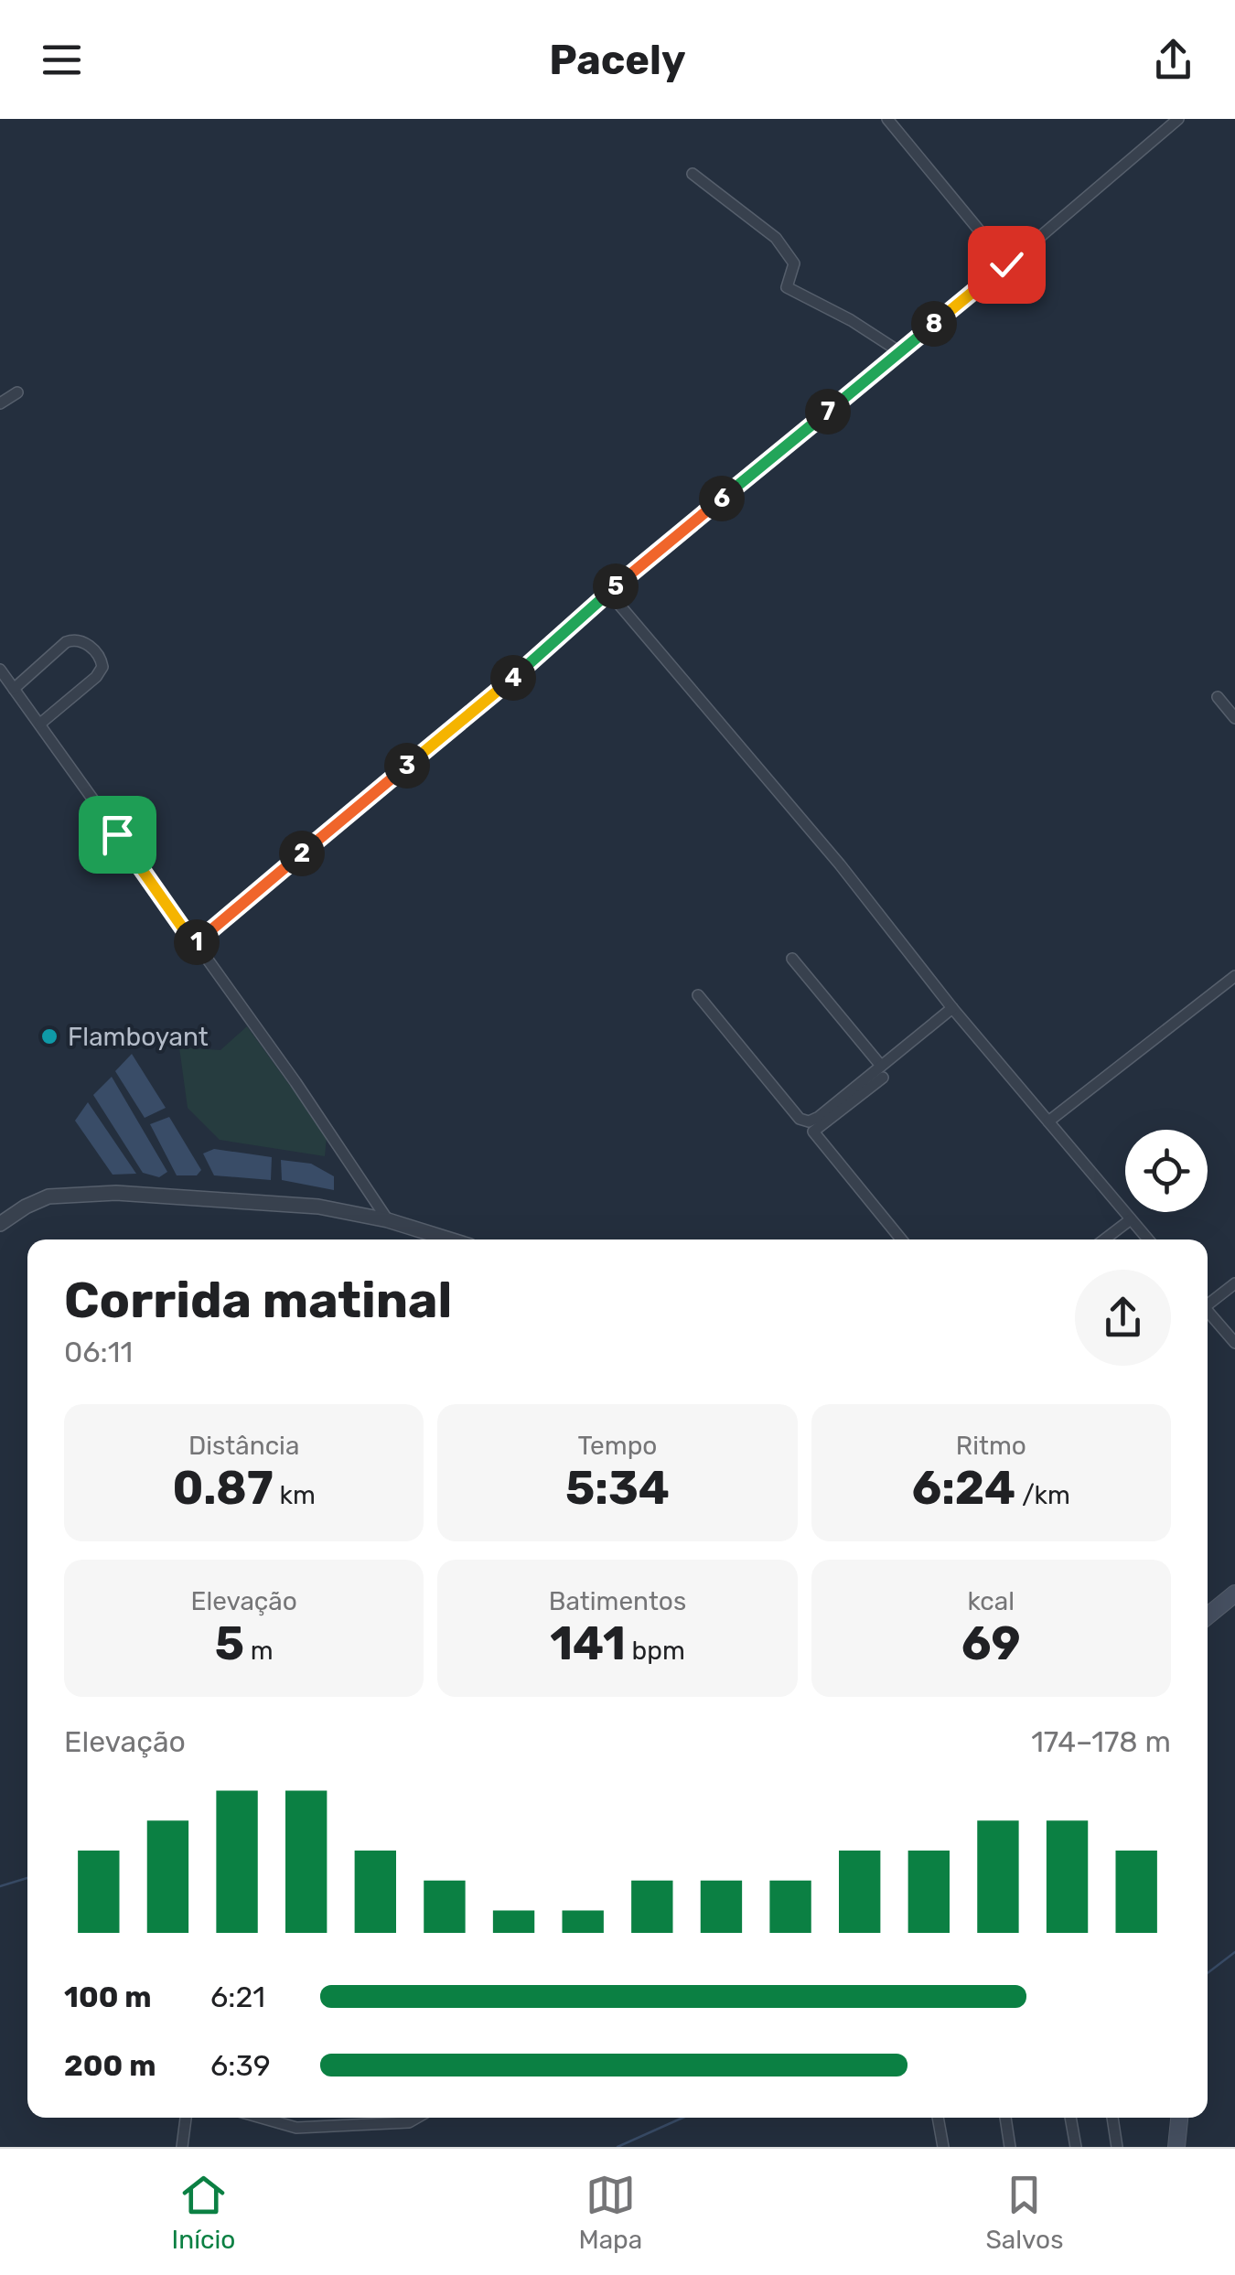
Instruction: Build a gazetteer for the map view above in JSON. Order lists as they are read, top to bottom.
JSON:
{
  "places": ["Flamboyant"],
  "page": {
    "header": "Pacely",
    "pins": [
      "8",
      "7",
      "6",
      "5",
      "4",
      "3",
      "2",
      "1"
    ],
    "heading": ["Corrida matinal", "06:11"],
    "stats": [
      ["Distância", "0.87 km"],
      ["Tempo", "5:34"],
      ["Ritmo", "6:24 /km"],
      ["Elevação", "5 m"],
      ["Batimentos", "141 bpm"],
      ["kcal", "69"]
    ],
    "chart": ["Elevação", "174–178 m"],
    "list": [
      {
        "name": "100 m",
        "note": "6:21"
      },
      {
        "name": "200 m",
        "note": "6:39"
      }
    ],
    "tabs": ["Início", "Mapa", "Salvos"]
  }
}
